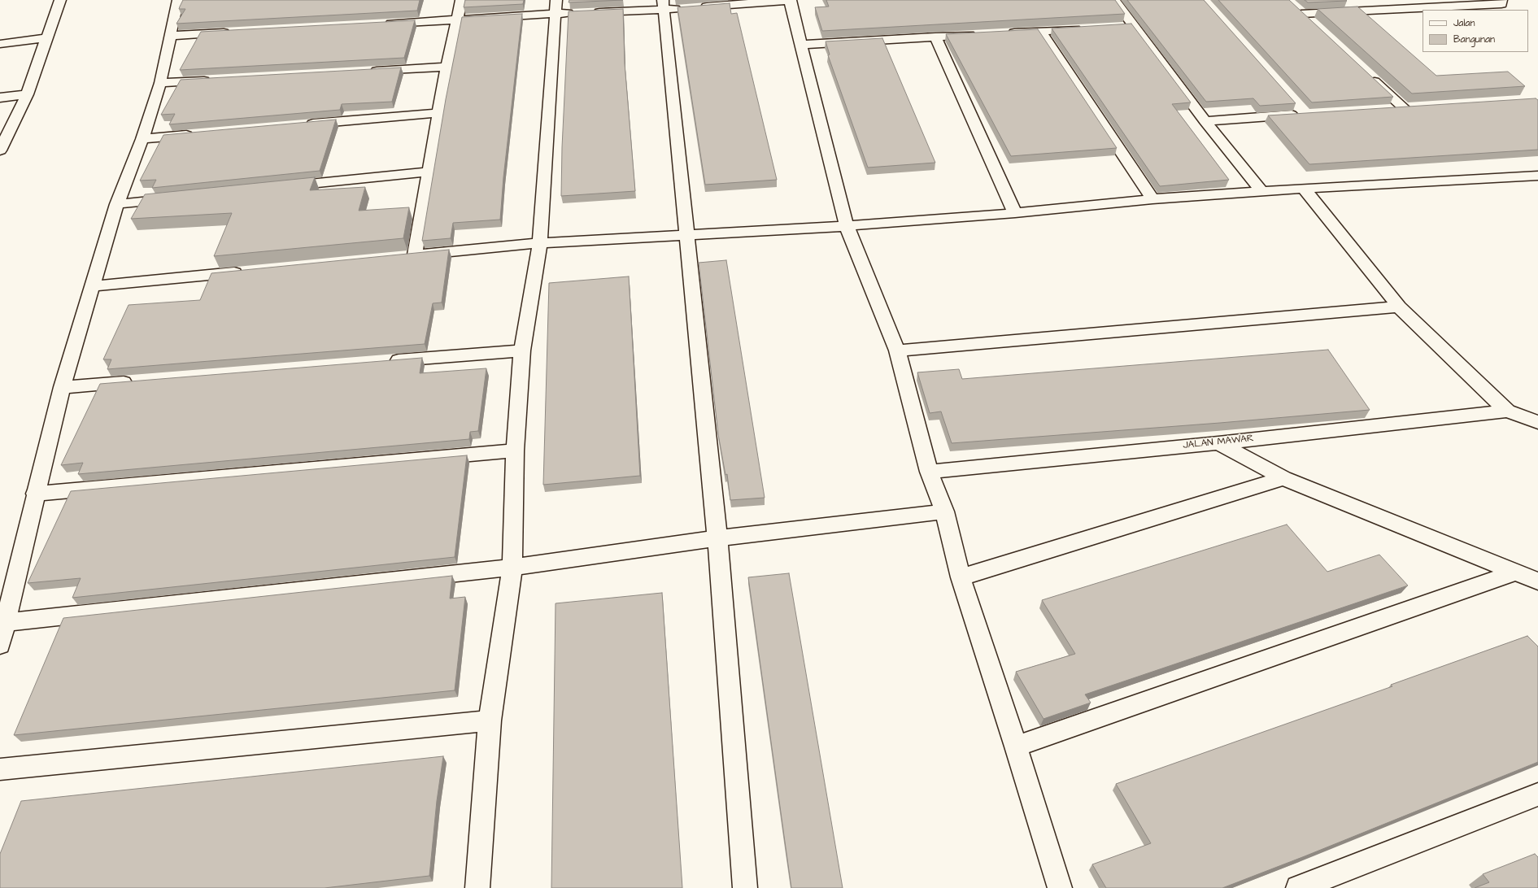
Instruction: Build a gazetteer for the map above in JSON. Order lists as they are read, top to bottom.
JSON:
{
  "streets": {
    "street": ["JALAN MAWAR"]
  },
  "legend": ["Jalan", "Bangunan"]
}
